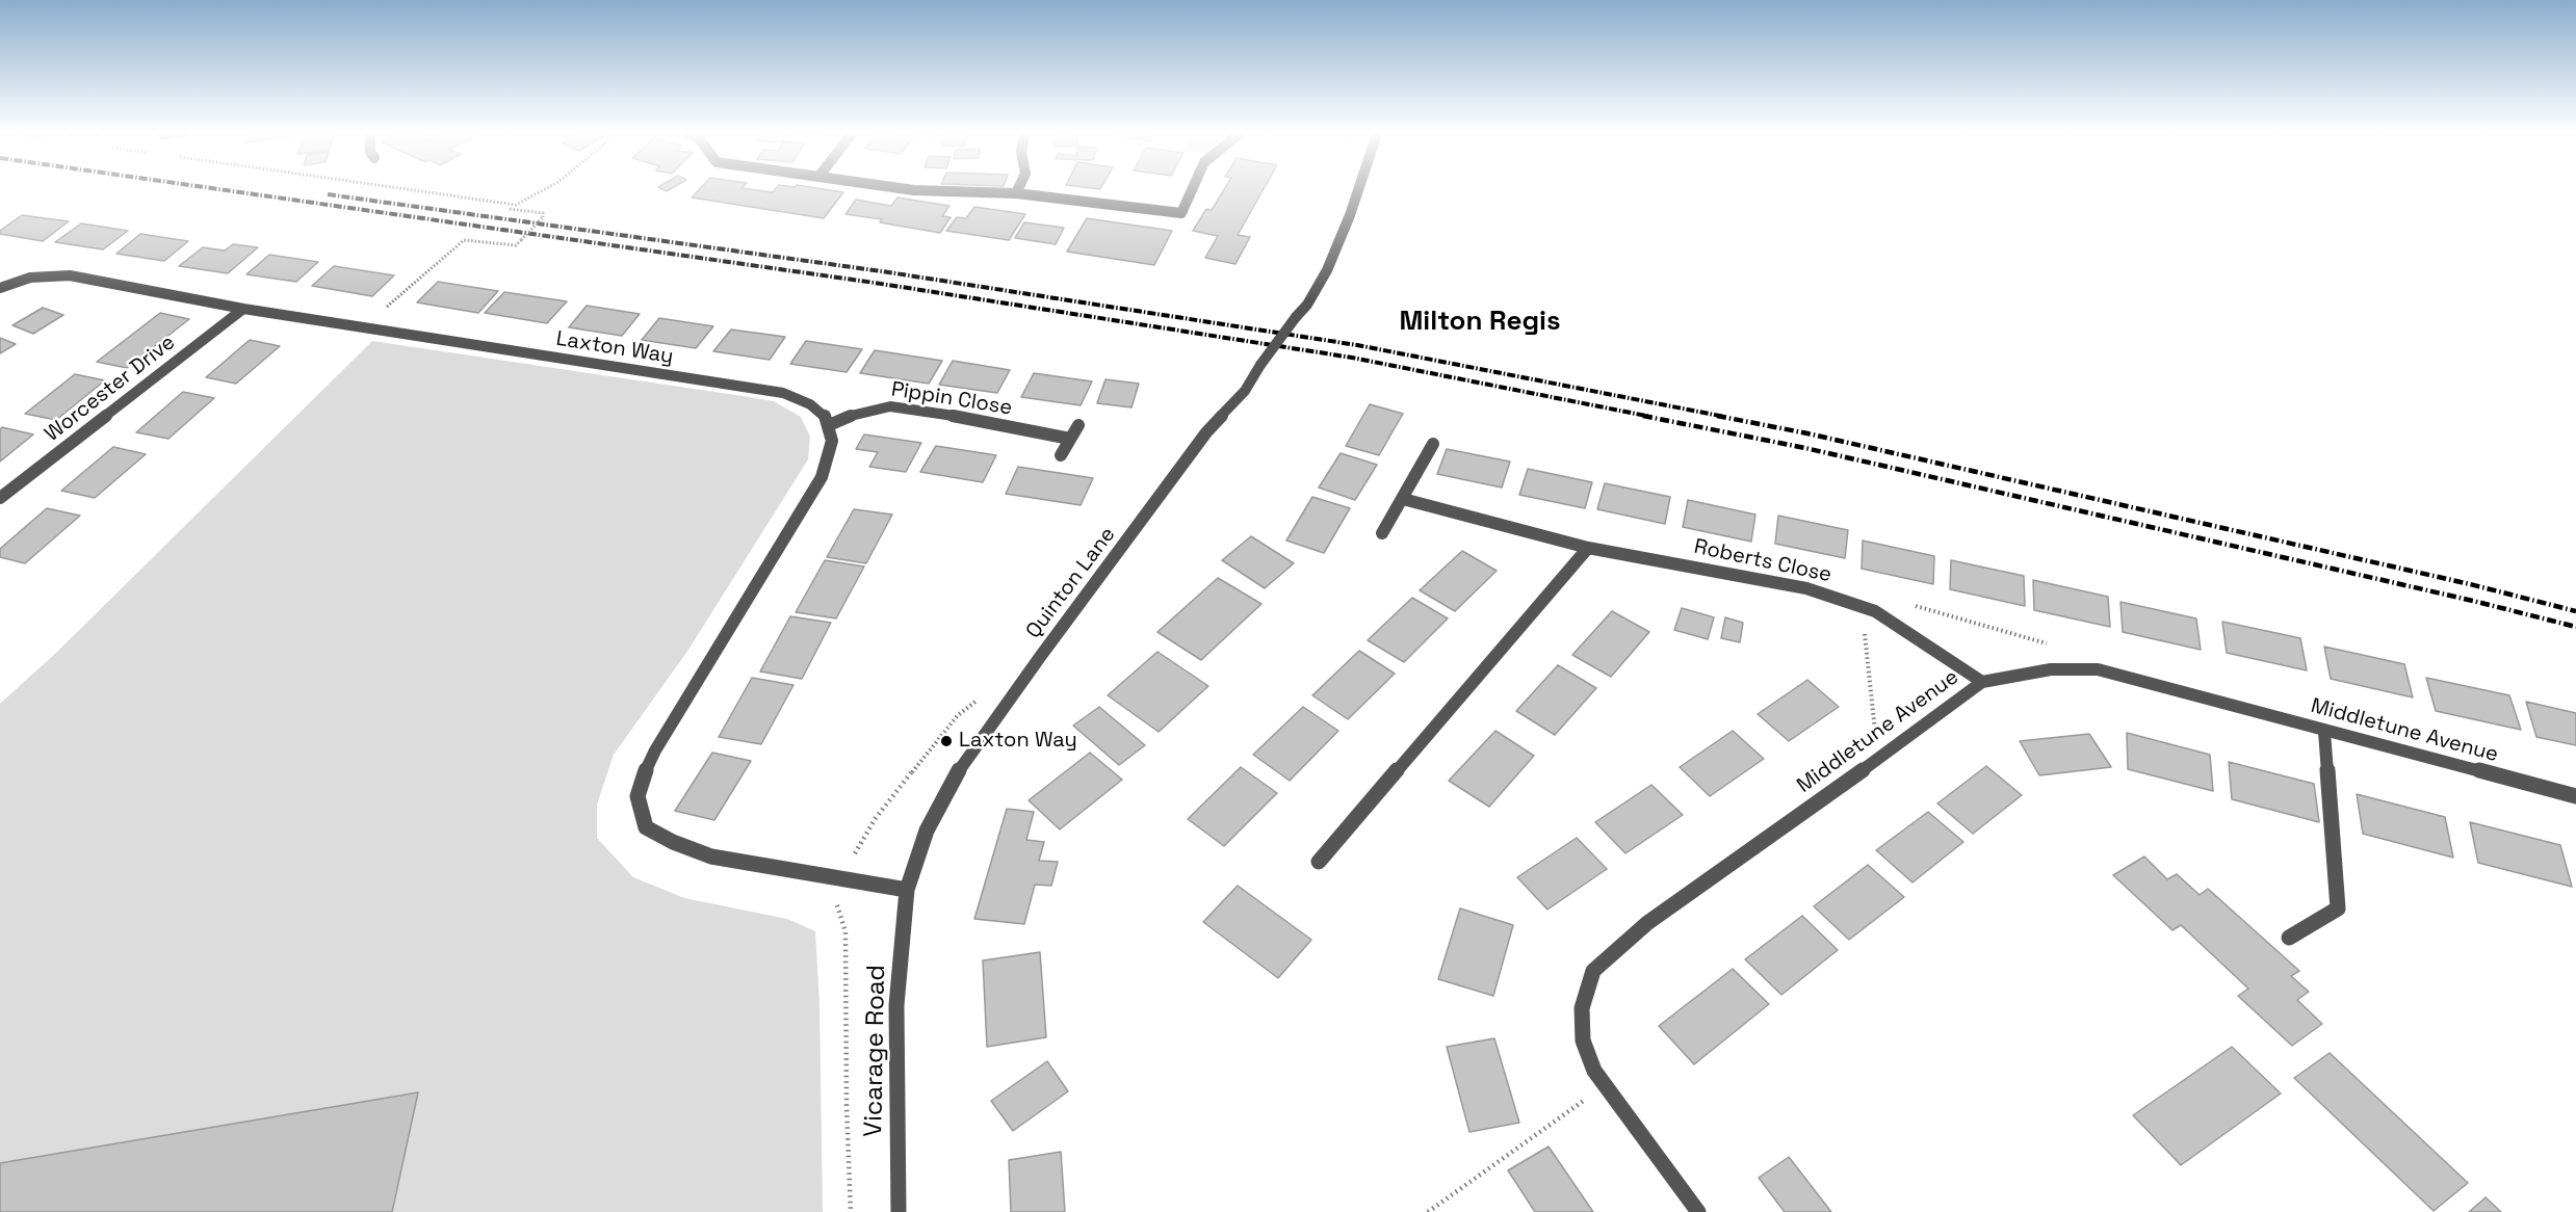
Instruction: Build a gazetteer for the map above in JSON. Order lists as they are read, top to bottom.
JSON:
{
  "streets": {
    "street": [
      "Laxton Way",
      "Worcester Drive",
      "Pippin Close",
      "Roberts Close",
      "Quinton Lane",
      "Middletune Avenue",
      "Vicarage Road"
    ]
  },
  "crossings": [
    ["Laxton Way", "Worcester Drive"],
    ["Laxton Way", "Pippin Close"],
    ["Roberts Close", "Middletune Avenue"],
    ["Quinton Lane", "Vicarage Road"]
  ],
  "districts": ["Milton Regis"],
  "places": ["Laxton Way"]
}
